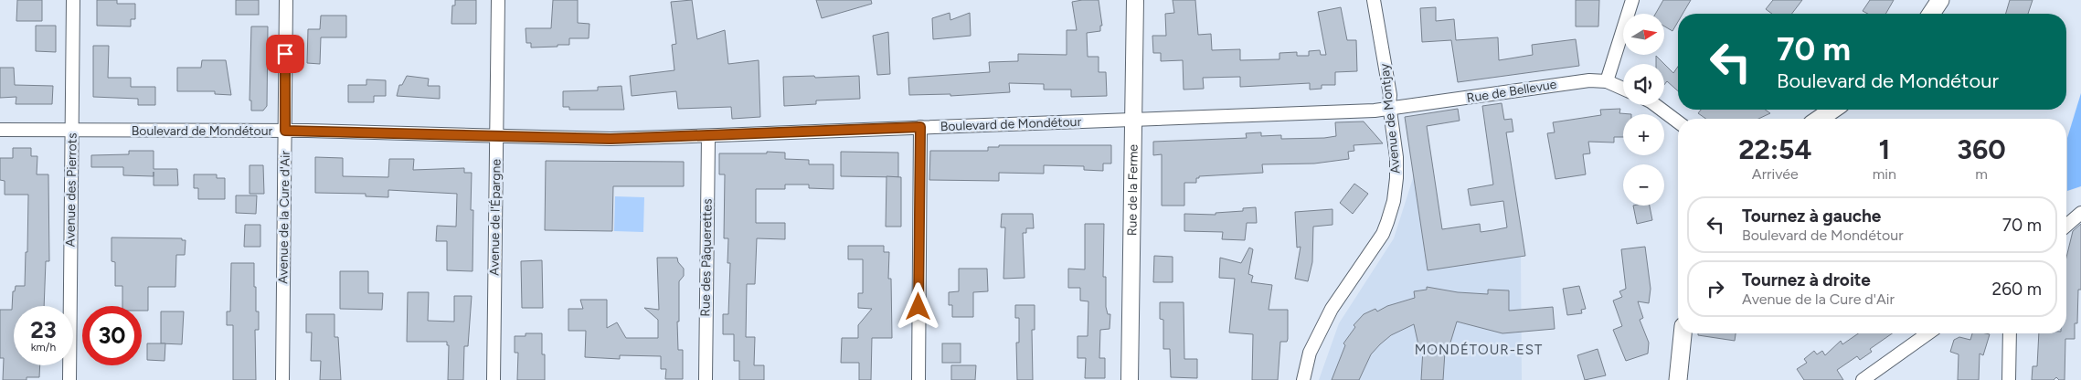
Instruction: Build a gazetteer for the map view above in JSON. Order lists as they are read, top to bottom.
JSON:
{
  "streets": {
    "street": [
      "Rue de Bellevue",
      "Avenue de Montjay",
      "Boulevard de Mondétour",
      "Avenue des Pierrots",
      "Rue de la Ferme",
      "Avenue de la Cure d'Air",
      "Avenue de l'Épargne",
      "Rue des Pâquerettes"
    ]
  },
  "crossings": [
    ["Rue de Bellevue", "Avenue de Montjay"],
    ["Rue de Bellevue", "Boulevard de Mondétour"],
    ["Avenue de Montjay", "Boulevard de Mondétour"],
    ["Boulevard de Mondétour", "Avenue des Pierrots"],
    ["Boulevard de Mondétour", "Rue de la Ferme"],
    ["Boulevard de Mondétour", "Avenue de la Cure d'Air"],
    ["Boulevard de Mondétour", "Avenue de l'Épargne"],
    ["Boulevard de Mondétour", "Rue des Pâquerettes"]
  ],
  "districts": ["MONDÉTOUR-EST"],
  "north": "right",
  "page": {
    "map_buttons": ["+", "−"],
    "turn": ["70 m", "Boulevard de Mondétour"],
    "eta": [
      "22:54",
      "Arrivée",
      "1",
      "min",
      "360",
      "m"
    ],
    "list": [
      {
        "name": "Tournez à gauche",
        "note": "Boulevard de Mondétour",
        "value": "70 m"
      },
      {
        "name": "Tournez à droite",
        "note": "Avenue de la Cure d'Air",
        "value": "260 m"
      }
    ],
    "speed": "23 km/h",
    "limit": "30"
  }
}
